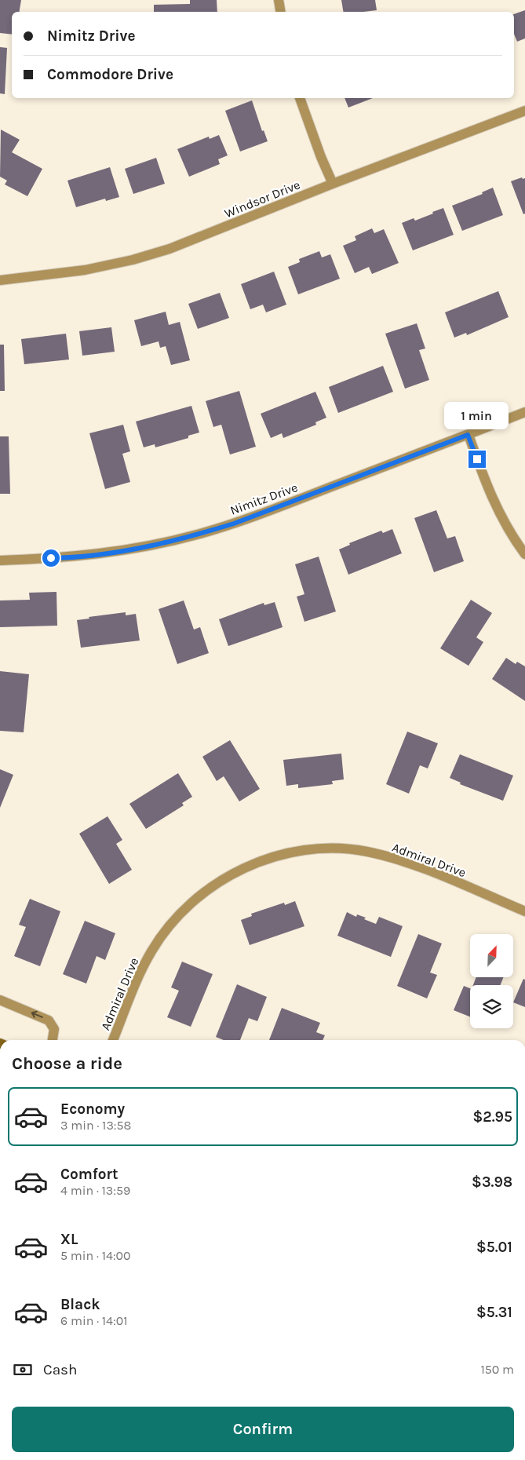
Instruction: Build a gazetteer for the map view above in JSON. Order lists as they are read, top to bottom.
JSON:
{
  "streets": {
    "street": ["Windsor Drive", "Nimitz Drive", "Admiral Drive"]
  },
  "north": "top right",
  "page": {
    "banner": ["Nimitz Drive", "Commodore Drive"],
    "bubble": "1 min",
    "heading": "Choose a ride",
    "list": [
      {
        "name": "Economy",
        "note": "3 min · 13:58",
        "value": "$2.95"
      },
      {
        "name": "Comfort",
        "note": "4 min · 13:59",
        "value": "$3.98"
      },
      {
        "name": "XL",
        "note": "5 min · 14:00",
        "value": "$5.01"
      },
      {
        "name": "Black",
        "note": "6 min · 14:01",
        "value": "$5.31"
      }
    ],
    "pay": ["Cash", "150 m"],
    "buttons": "Confirm"
  }
}
